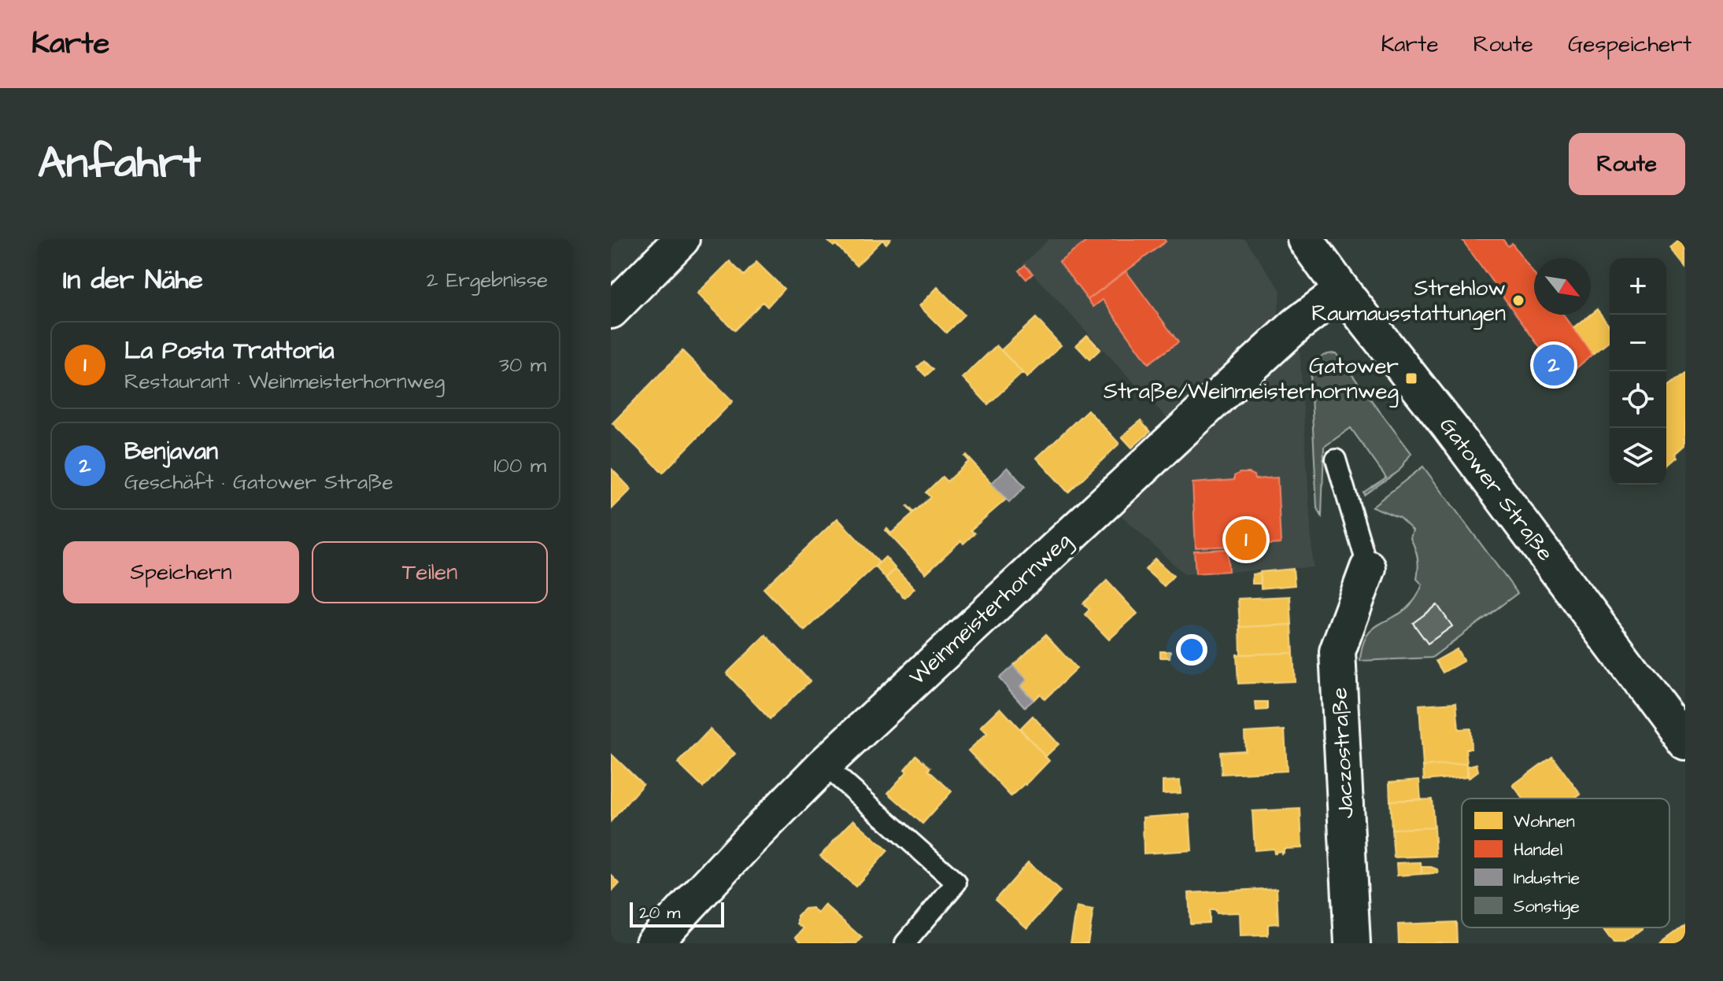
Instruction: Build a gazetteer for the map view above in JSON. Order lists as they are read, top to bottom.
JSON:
{
  "streets": {
    "street": ["Gatower Straße", "Weinmeisterhornweg", "Jaczostraße"]
  },
  "crossings": [
    ["Gatower Straße", "Weinmeisterhornweg"]
  ],
  "places": {
    "other": ["Strehlow Raumausstattungen"],
    "transit": ["Gatower Straße/Weinmeisterhornweg"]
  },
  "legend": [
    "Wohnen",
    "Handel",
    "Industrie",
    "Sonstige"
  ],
  "scale_bar": "20 m",
  "north": "bottom right",
  "page": {
    "header": "Karte",
    "nav": ["Karte", "Route", "Gespeichert"],
    "title": "Anfahrt",
    "buttons": [
      "Route",
      ["Speichern", "Teilen"]
    ],
    "heading": ["In der Nähe", "2 Ergebnisse"],
    "map_buttons": ["+", "−"],
    "list": [
      {
        "mark": "1",
        "name": "La Posta Trattoria",
        "note": "Restaurant · Weinmeisterhornweg",
        "value": "30 m"
      },
      {
        "mark": "2",
        "name": "Benjavan",
        "note": "Geschäft · Gatower Straße",
        "value": "100 m"
      }
    ],
    "pins": ["2", "1"],
    "scale": "20 m"
  }
}
